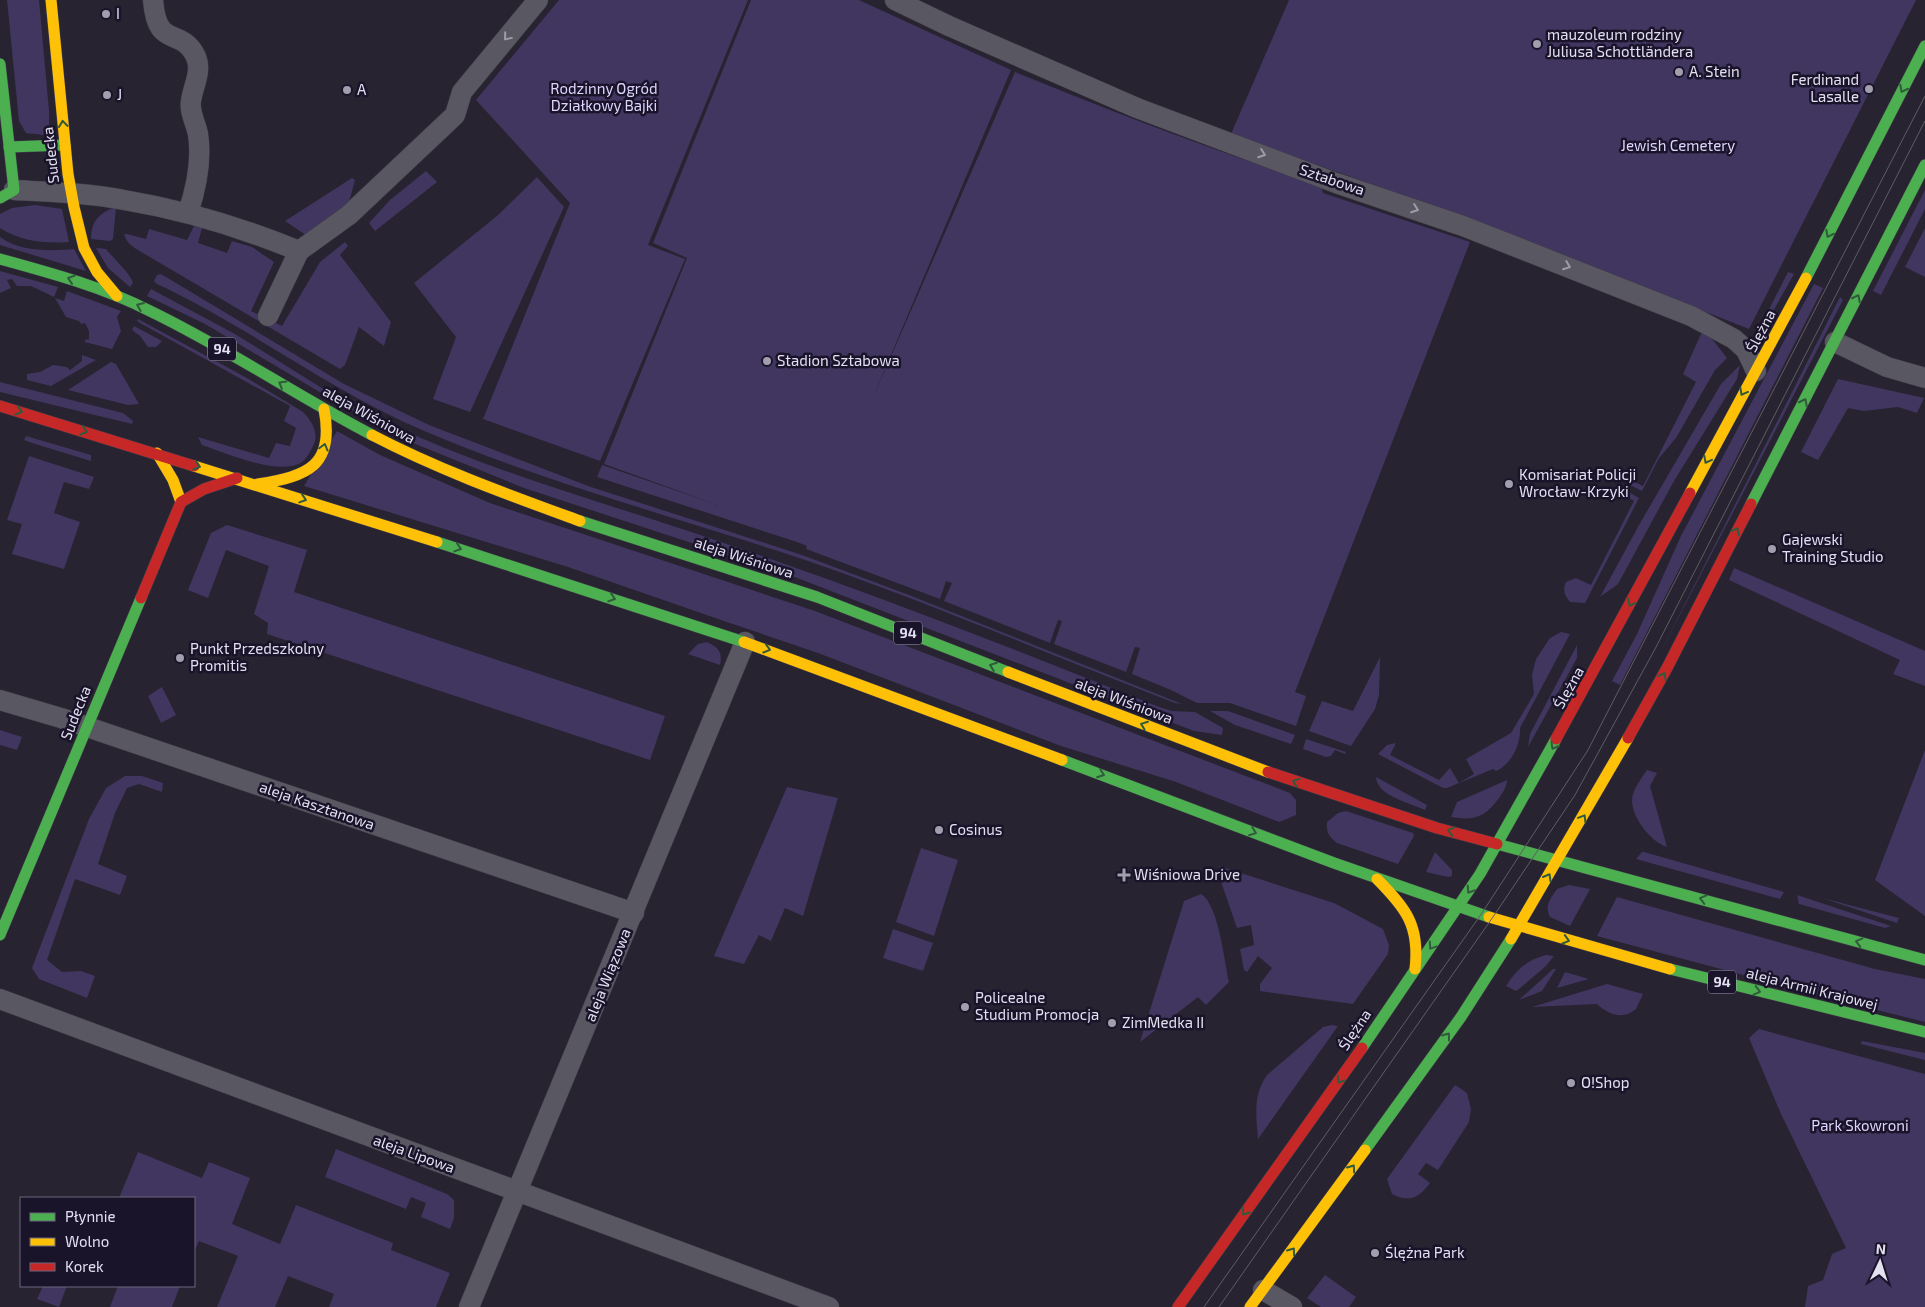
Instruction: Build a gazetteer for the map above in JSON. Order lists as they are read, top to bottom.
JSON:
{
  "streets": {
    "main road": [
      "Sudecka",
      "Ślężna",
      "94",
      "aleja Wiśniowa",
      "aleja Armii Krajowej"
    ],
    "street": [
      "Sztabowa",
      "aleja Kasztanowa",
      "aleja Wiązowa",
      "aleja Lipowa"
    ]
  },
  "crossings": [
    ["Sudecka", "aleja Wiśniowa"],
    ["Sudecka", "aleja Kasztanowa"],
    ["Sztabowa", "Ślężna"],
    ["Ślężna", "94"],
    ["Ślężna", "aleja Wiśniowa"],
    ["94", "aleja Wiśniowa"],
    ["94", "aleja Wiązowa"],
    ["94", "aleja Armii Krajowej"],
    ["aleja Kasztanowa", "aleja Wiązowa"],
    ["aleja Wiązowa", "aleja Lipowa"]
  ],
  "one_way": ["Sztabowa"],
  "parks": ["Rodzinny Ogród Działkowy Bajki", "Jewish Cemetery", "Park Skowroni"],
  "places": {
    "other": [
      "I",
      "mauzoleum rodziny Juliusa Schottländera",
      "A. Stein",
      "Ferdinand Lasalle",
      "A",
      "J",
      "Stadion Sztabowa",
      "Komisariat Policji Wrocław-Krzyki",
      "Gajewski Training Studio",
      "Punkt Przedszkolny Promitis",
      "Cosinus",
      "Policealne Studium Promocja",
      "ZimMedka II",
      "O!Shop",
      "Ślężna Park"
    ],
    "health": ["Wiśniowa Drive"]
  },
  "legend": ["Płynnie", "Wolno", "Korek"],
  "north": "top"
}
